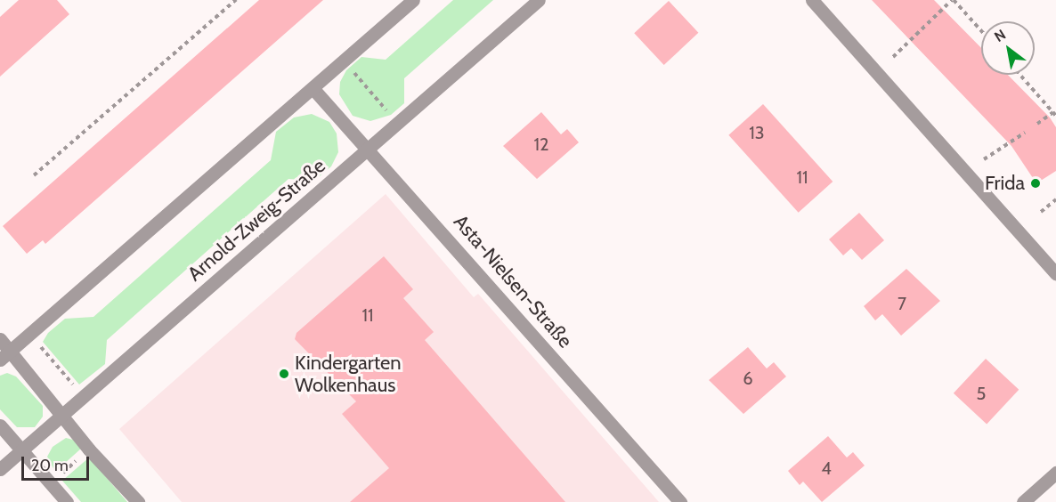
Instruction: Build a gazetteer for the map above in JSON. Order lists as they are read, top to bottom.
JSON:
{
  "streets": {
    "street": ["Arnold-Zweig-Straße", "Asta-Nielsen-Straße"]
  },
  "crossings": [
    ["Arnold-Zweig-Straße", "Asta-Nielsen-Straße"]
  ],
  "places": ["Frida", "Kindergarten Wolkenhaus"],
  "house_numbers": [
    "13",
    "12",
    "11",
    "7",
    "11",
    "6",
    "5",
    "4"
  ],
  "scale_bar": "20 m",
  "north": "top left"
}
